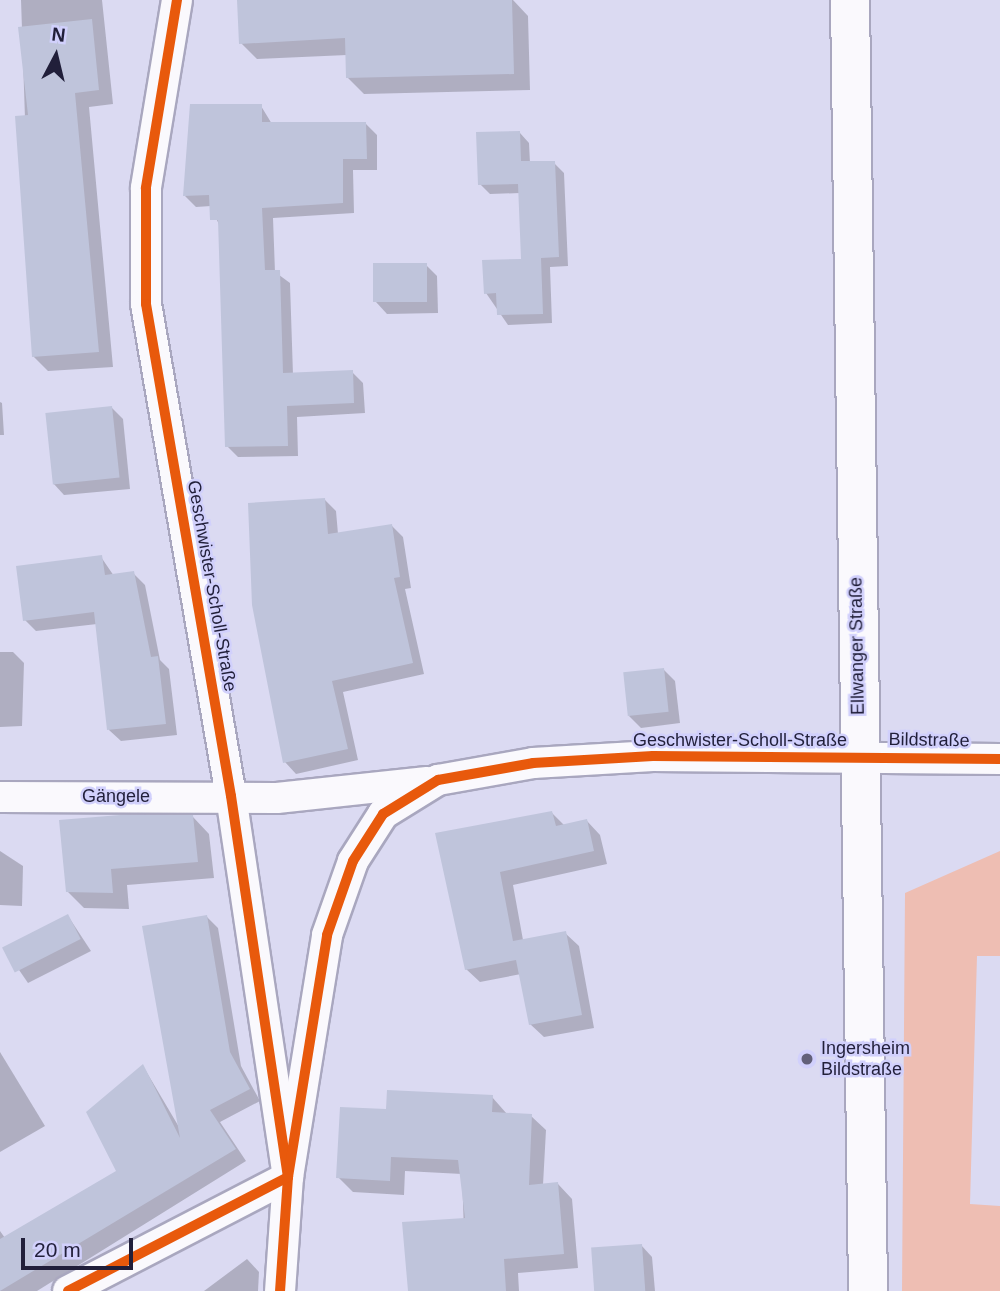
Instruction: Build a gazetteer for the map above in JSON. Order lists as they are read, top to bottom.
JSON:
{
  "streets": {
    "main road": ["Ellwanger Straße"],
    "street": ["Geschwister-Scholl-Straße", "Bildstraße", "Gängele"]
  },
  "crossings": [
    ["Geschwister-Scholl-Straße", "Ellwanger Straße"],
    ["Geschwister-Scholl-Straße", "Bildstraße"],
    ["Geschwister-Scholl-Straße", "Gängele"],
    ["Ellwanger Straße", "Bildstraße"]
  ],
  "places": ["Ingersheim Bildstraße"],
  "scale_bar": "20 m",
  "north": "top"
}
